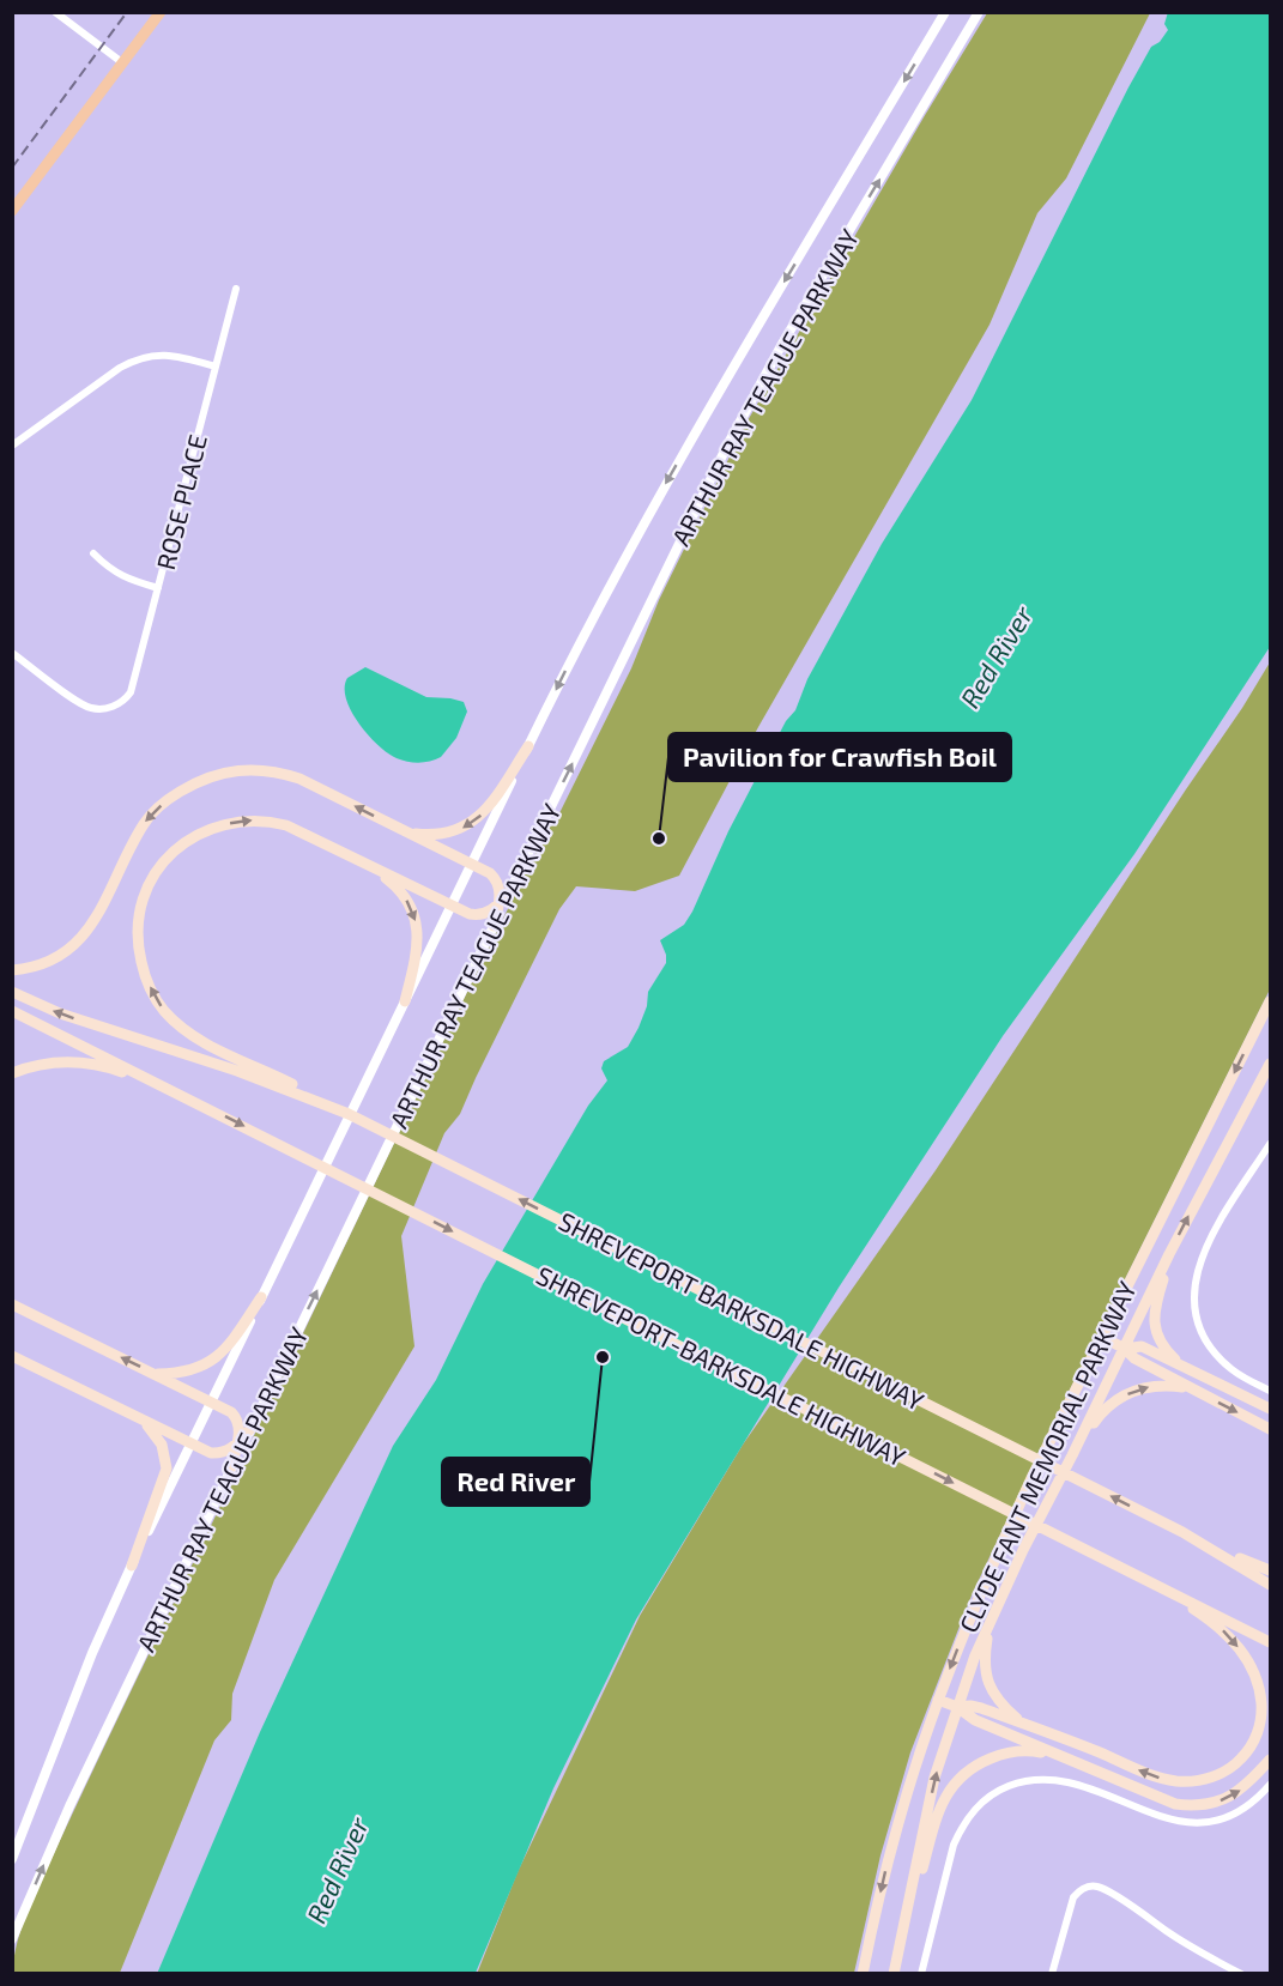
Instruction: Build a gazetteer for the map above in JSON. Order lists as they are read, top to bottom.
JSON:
{
  "streets": {
    "main road": ["SHREVEPORT BARKSDALE HIGHWAY", "SHREVEPORT-BARKSDALE HIGHWAY", "CLYDE FANT MEMORIAL PARKWAY"],
    "street": ["ARTHUR RAY TEAGUE PARKWAY", "ROSE PLACE"]
  },
  "one_way": ["SHREVEPORT BARKSDALE HIGHWAY", "SHREVEPORT-BARKSDALE HIGHWAY"],
  "water": ["Red River"],
  "places": ["Pavilion for Crawfish Boil", "Red River"]
}
